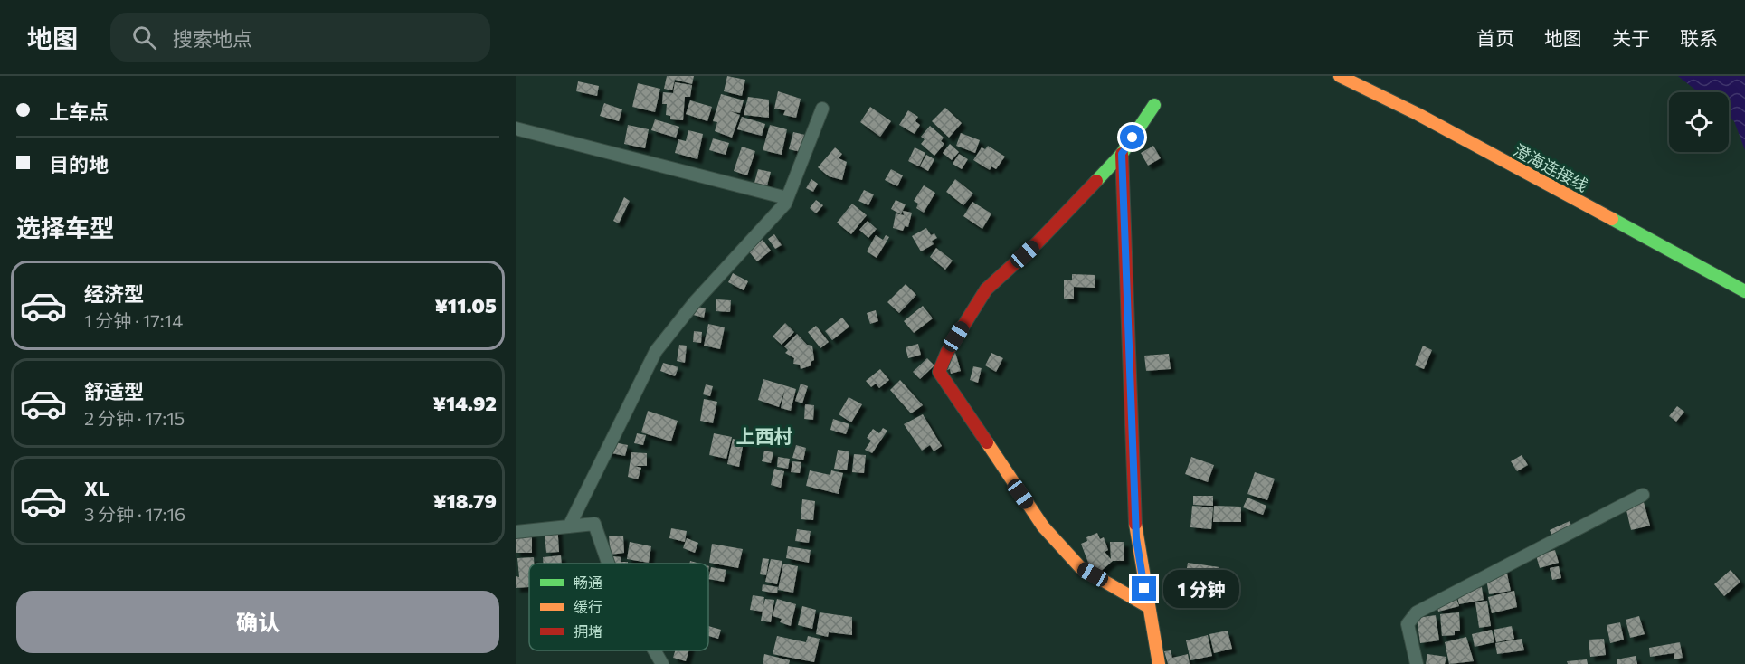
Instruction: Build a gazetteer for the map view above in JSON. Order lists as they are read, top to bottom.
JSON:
{
  "streets": {
    "main road": ["澄海连接线"]
  },
  "districts": ["上西村"],
  "legend": ["畅通", "缓行", "拥堵"],
  "page": {
    "header": "地图",
    "search": "搜索地点",
    "nav": [
      "首页",
      "地图",
      "关于",
      "联系"
    ],
    "banner": ["上车点", "目的地"],
    "heading": "选择车型",
    "list": [
      {
        "name": "经济型",
        "note": "1 分钟 · 17:14",
        "value": "¥11.05"
      },
      {
        "name": "舒适型",
        "note": "2 分钟 · 17:15",
        "value": "¥14.92"
      },
      {
        "name": "XL",
        "note": "3 分钟 · 17:16",
        "value": "¥18.79"
      }
    ],
    "bubble": "1 分钟",
    "buttons": "确认"
  }
}
